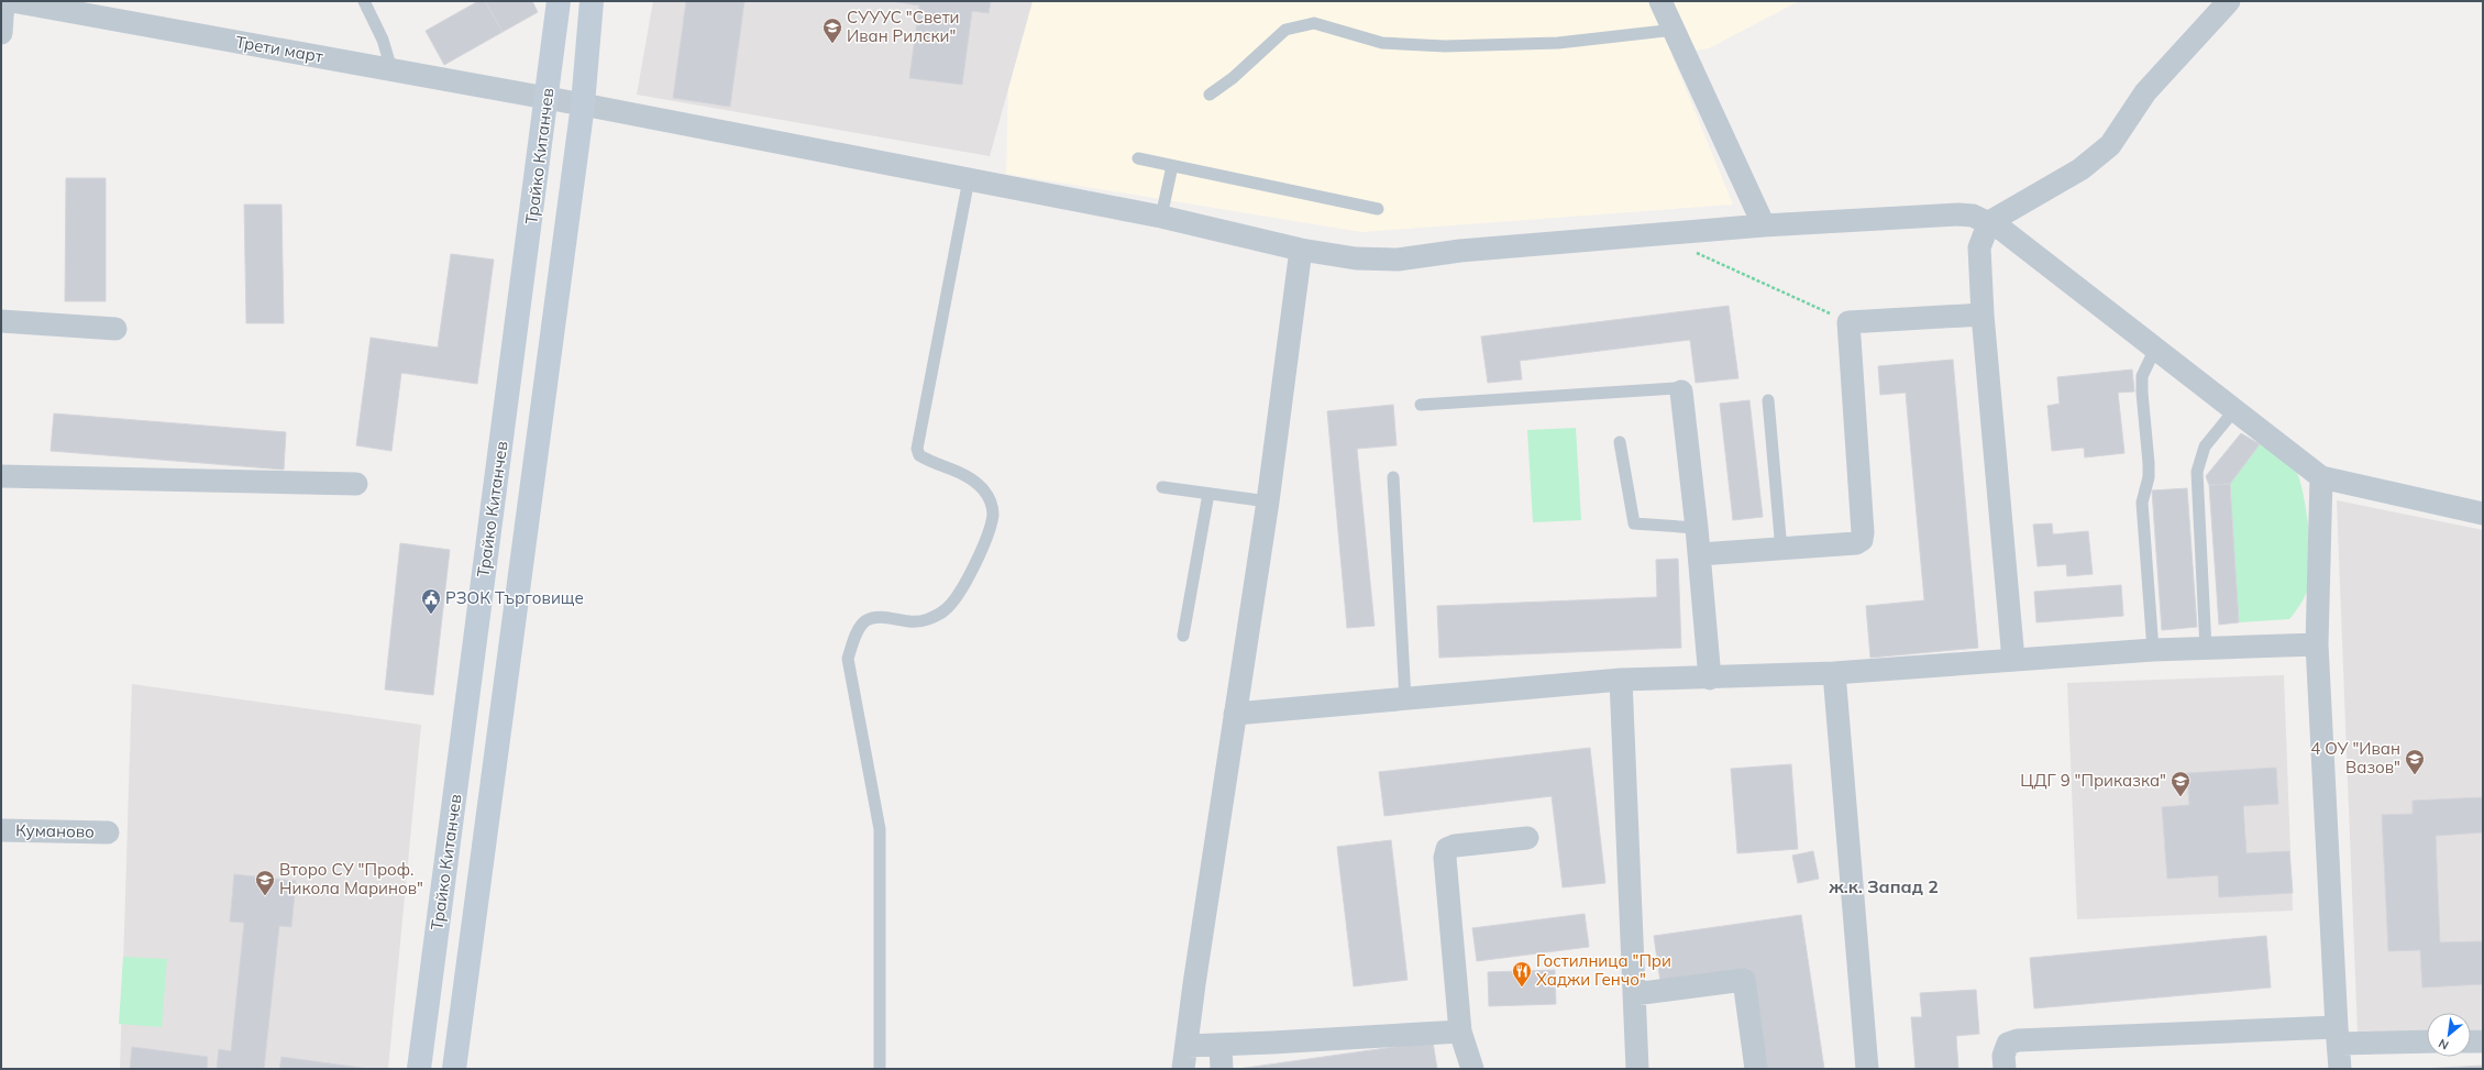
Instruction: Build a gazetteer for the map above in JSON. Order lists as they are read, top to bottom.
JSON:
{
  "streets": {
    "street": ["Трети март", "Трайко Китанчев", "Куманово"]
  },
  "crossings": [
    ["Трети март", "Трайко Китанчев"]
  ],
  "districts": ["ж.к. Запад 2"],
  "places": {
    "school or university": [
      "СУУУС \"Свети Иван Рилски\"",
      "4 ОУ \"Иван Вазов\"",
      "ЦДГ 9 \"Приказка\"",
      "Второ СУ \"Проф. Никола Маринов\""
    ],
    "public building": ["РЗОК Търговище"],
    "restaurant": ["Гостилница \"При Хаджи Генчо\""]
  },
  "north": "bottom left"
}
